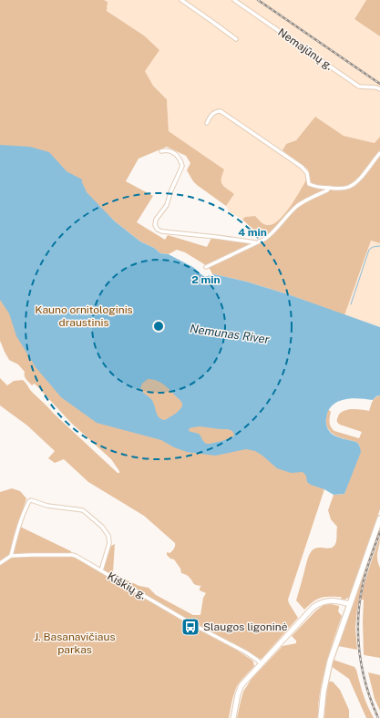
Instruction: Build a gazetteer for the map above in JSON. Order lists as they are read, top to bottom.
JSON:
{
  "streets": {
    "street": ["Nemajūnų g.", "Kiškių g."]
  },
  "water": ["Nemunas River"],
  "parks": ["Kauno ornitologinis draustinis", "J. Basanavičiaus parkas"],
  "places": {
    "bus stop": ["Slaugos ligoninė"]
  },
  "rings": ["4 min", "2 min"]
}
